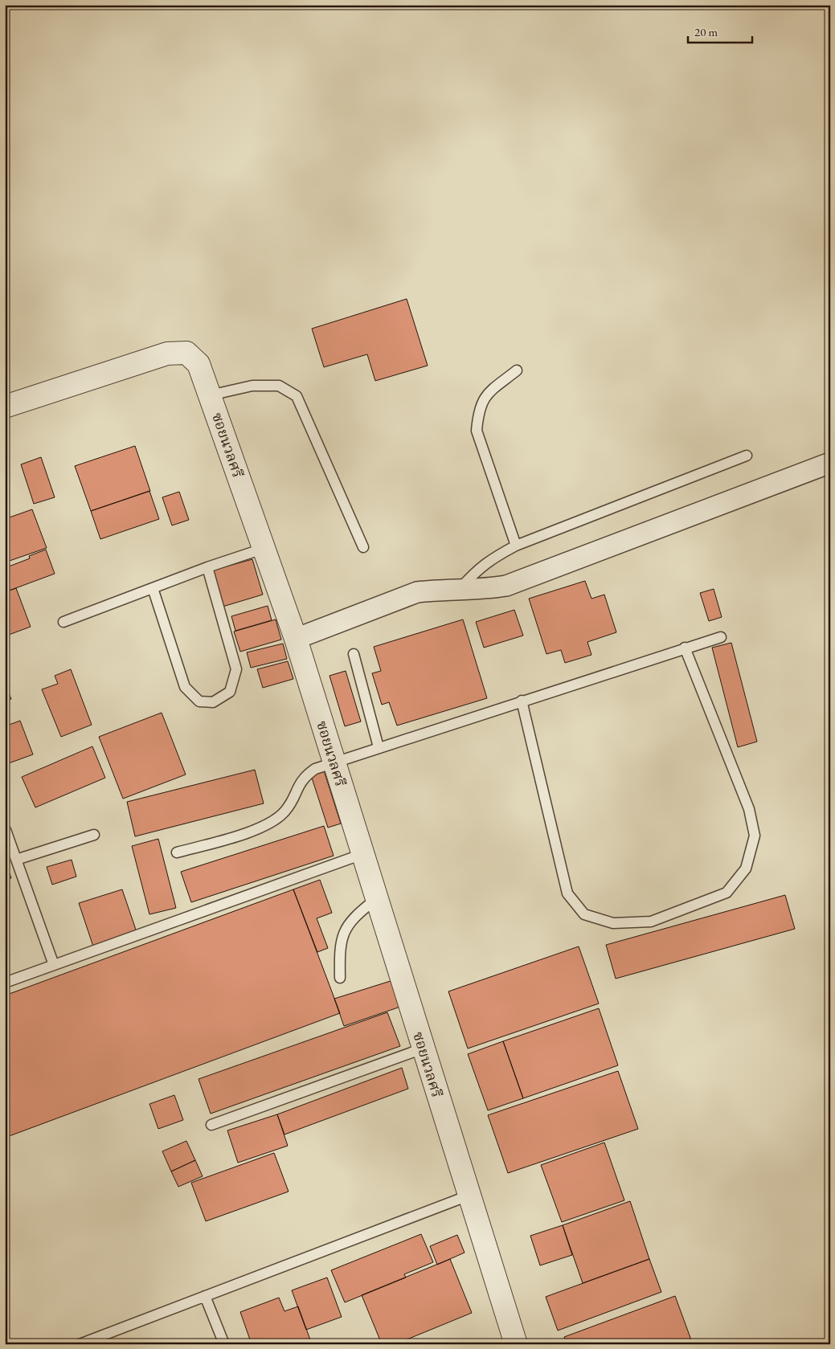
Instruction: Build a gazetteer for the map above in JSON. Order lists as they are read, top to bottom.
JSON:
{
  "streets": {
    "street": ["ซอยนวลศรี"]
  },
  "scale_bar": "20 m"
}
